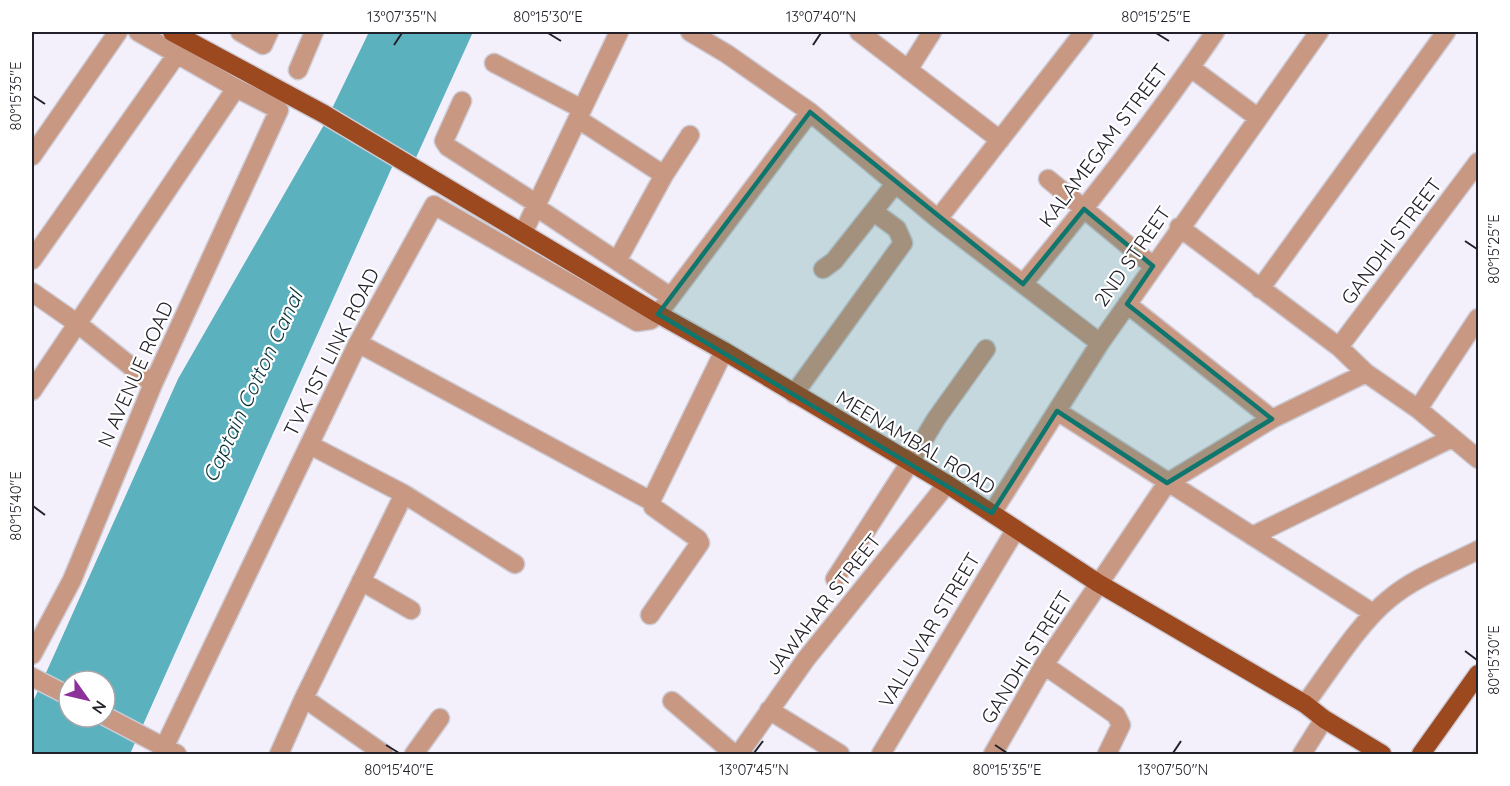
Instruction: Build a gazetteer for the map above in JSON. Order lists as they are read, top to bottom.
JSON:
{
  "streets": {
    "main road": ["MEENAMBAL ROAD"],
    "street": [
      "KALAMEGAM STREET",
      "GANDHI STREET",
      "2ND STREET",
      "TVK 1ST LINK ROAD",
      "N AVENUE ROAD",
      "JAWAHAR STREET",
      "VALLUVAR STREET"
    ]
  },
  "crossings": [
    ["GANDHI STREET", "MEENAMBAL ROAD"],
    ["2ND STREET", "MEENAMBAL ROAD"],
    ["TVK 1ST LINK ROAD", "MEENAMBAL ROAD"],
    ["MEENAMBAL ROAD", "JAWAHAR STREET"],
    ["MEENAMBAL ROAD", "VALLUVAR STREET"]
  ],
  "water": ["Captain Cotton Canal"],
  "north": "bottom right",
  "coordinates": [
    "13°07'35\"N",
    "80°15'30\"E",
    "13°07'40\"N",
    "80°15'25\"E",
    "80°15'35\"E",
    "80°15'40\"E",
    "13°07'45\"N",
    "13°07'50\"N"
  ]
}
